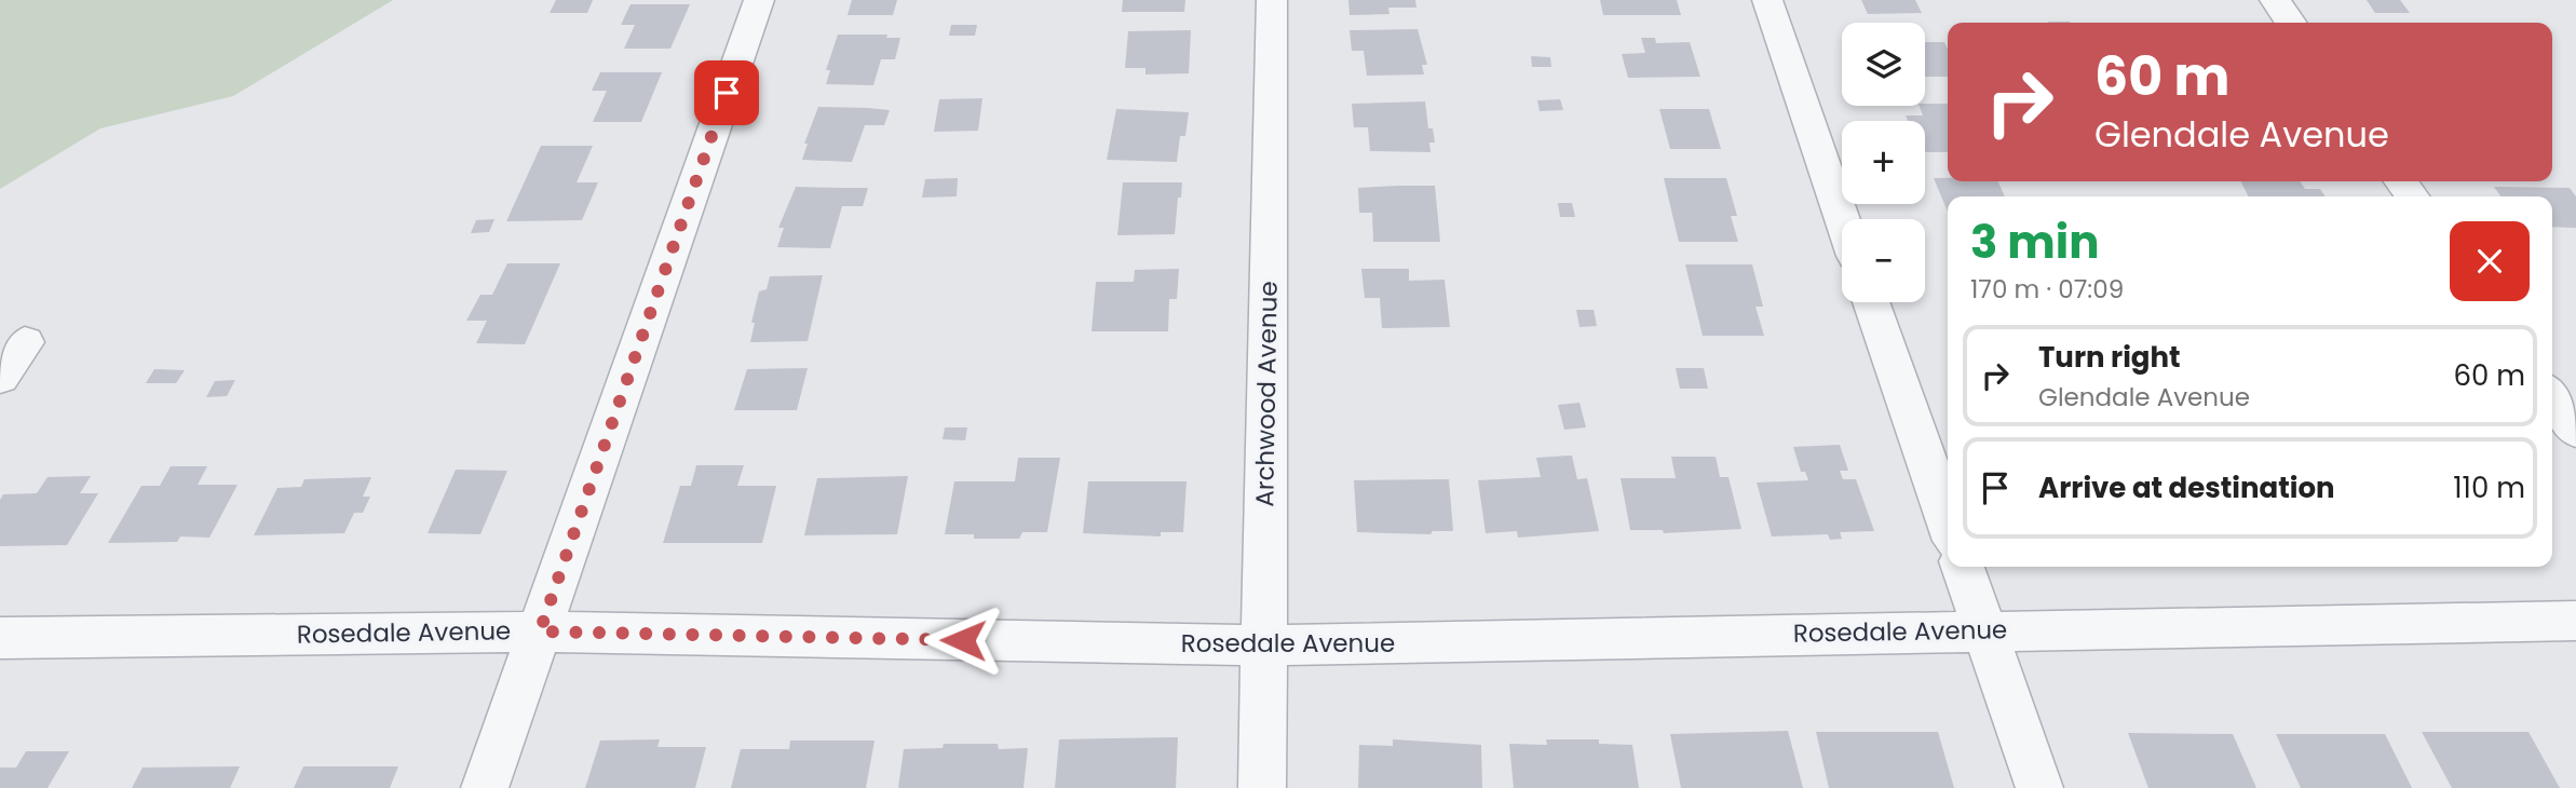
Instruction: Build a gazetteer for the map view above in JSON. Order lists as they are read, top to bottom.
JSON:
{
  "streets": {
    "street": ["Archwood Avenue", "Rosedale Avenue"]
  },
  "crossings": [
    ["Archwood Avenue", "Rosedale Avenue"]
  ],
  "page": {
    "map_buttons": ["+", "−"],
    "turn": ["60 m", "Glendale Avenue"],
    "heading": ["3 min", "170 m · 07:09"],
    "list": [
      {
        "name": "Turn right",
        "note": "Glendale Avenue",
        "value": "60 m"
      },
      {
        "name": "Arrive at destination",
        "value": "110 m"
      }
    ]
  }
}
